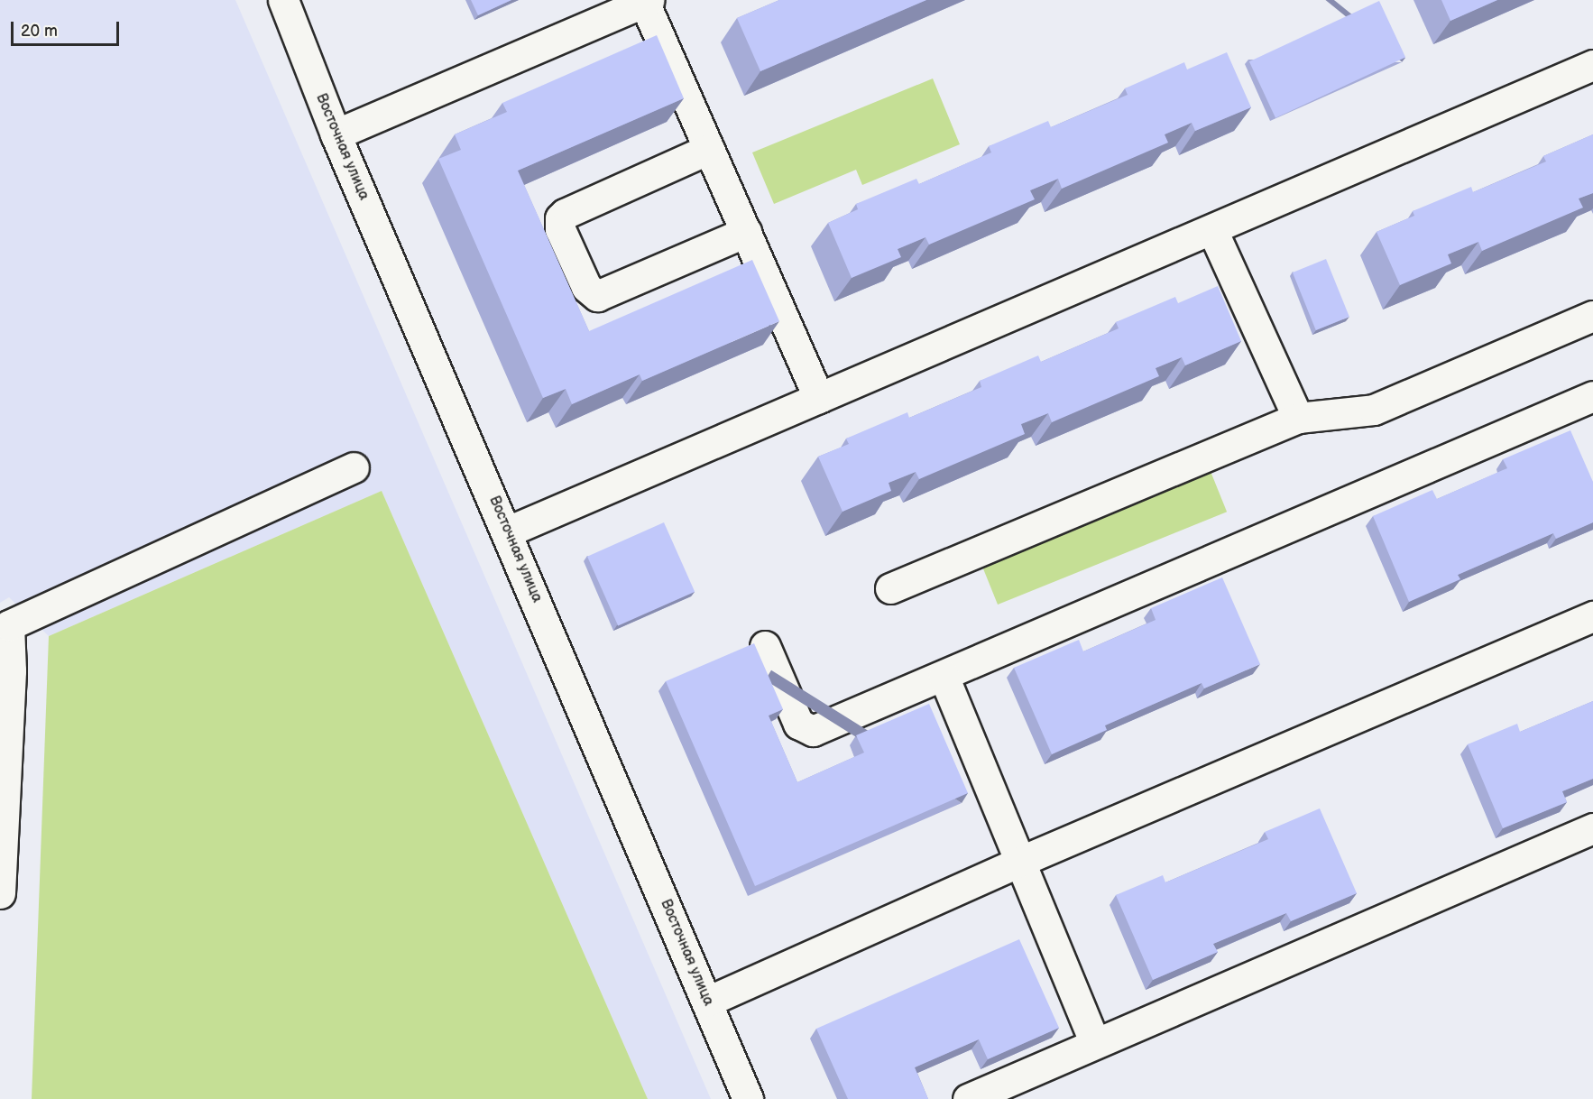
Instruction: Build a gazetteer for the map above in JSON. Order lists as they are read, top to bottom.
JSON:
{
  "streets": {
    "street": ["Восточная улица"]
  },
  "scale_bar": "20 m"
}
